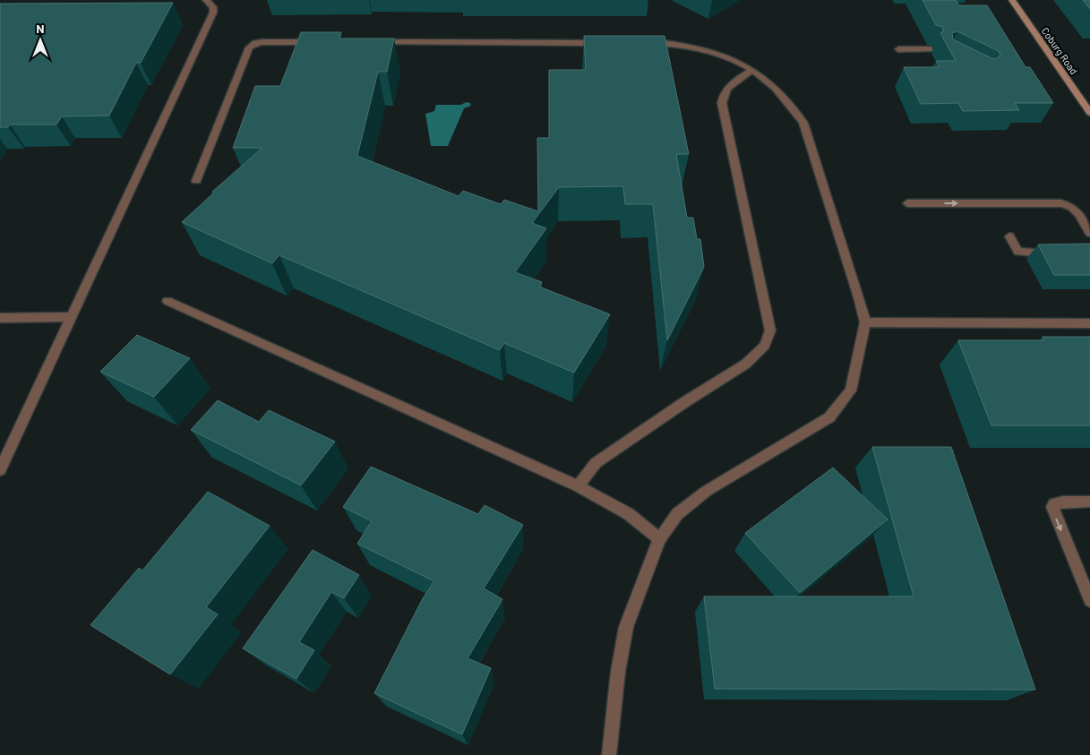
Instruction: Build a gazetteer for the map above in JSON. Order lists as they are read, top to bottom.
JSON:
{
  "streets": {
    "main road": ["Coburg Road"]
  },
  "north": "top"
}
